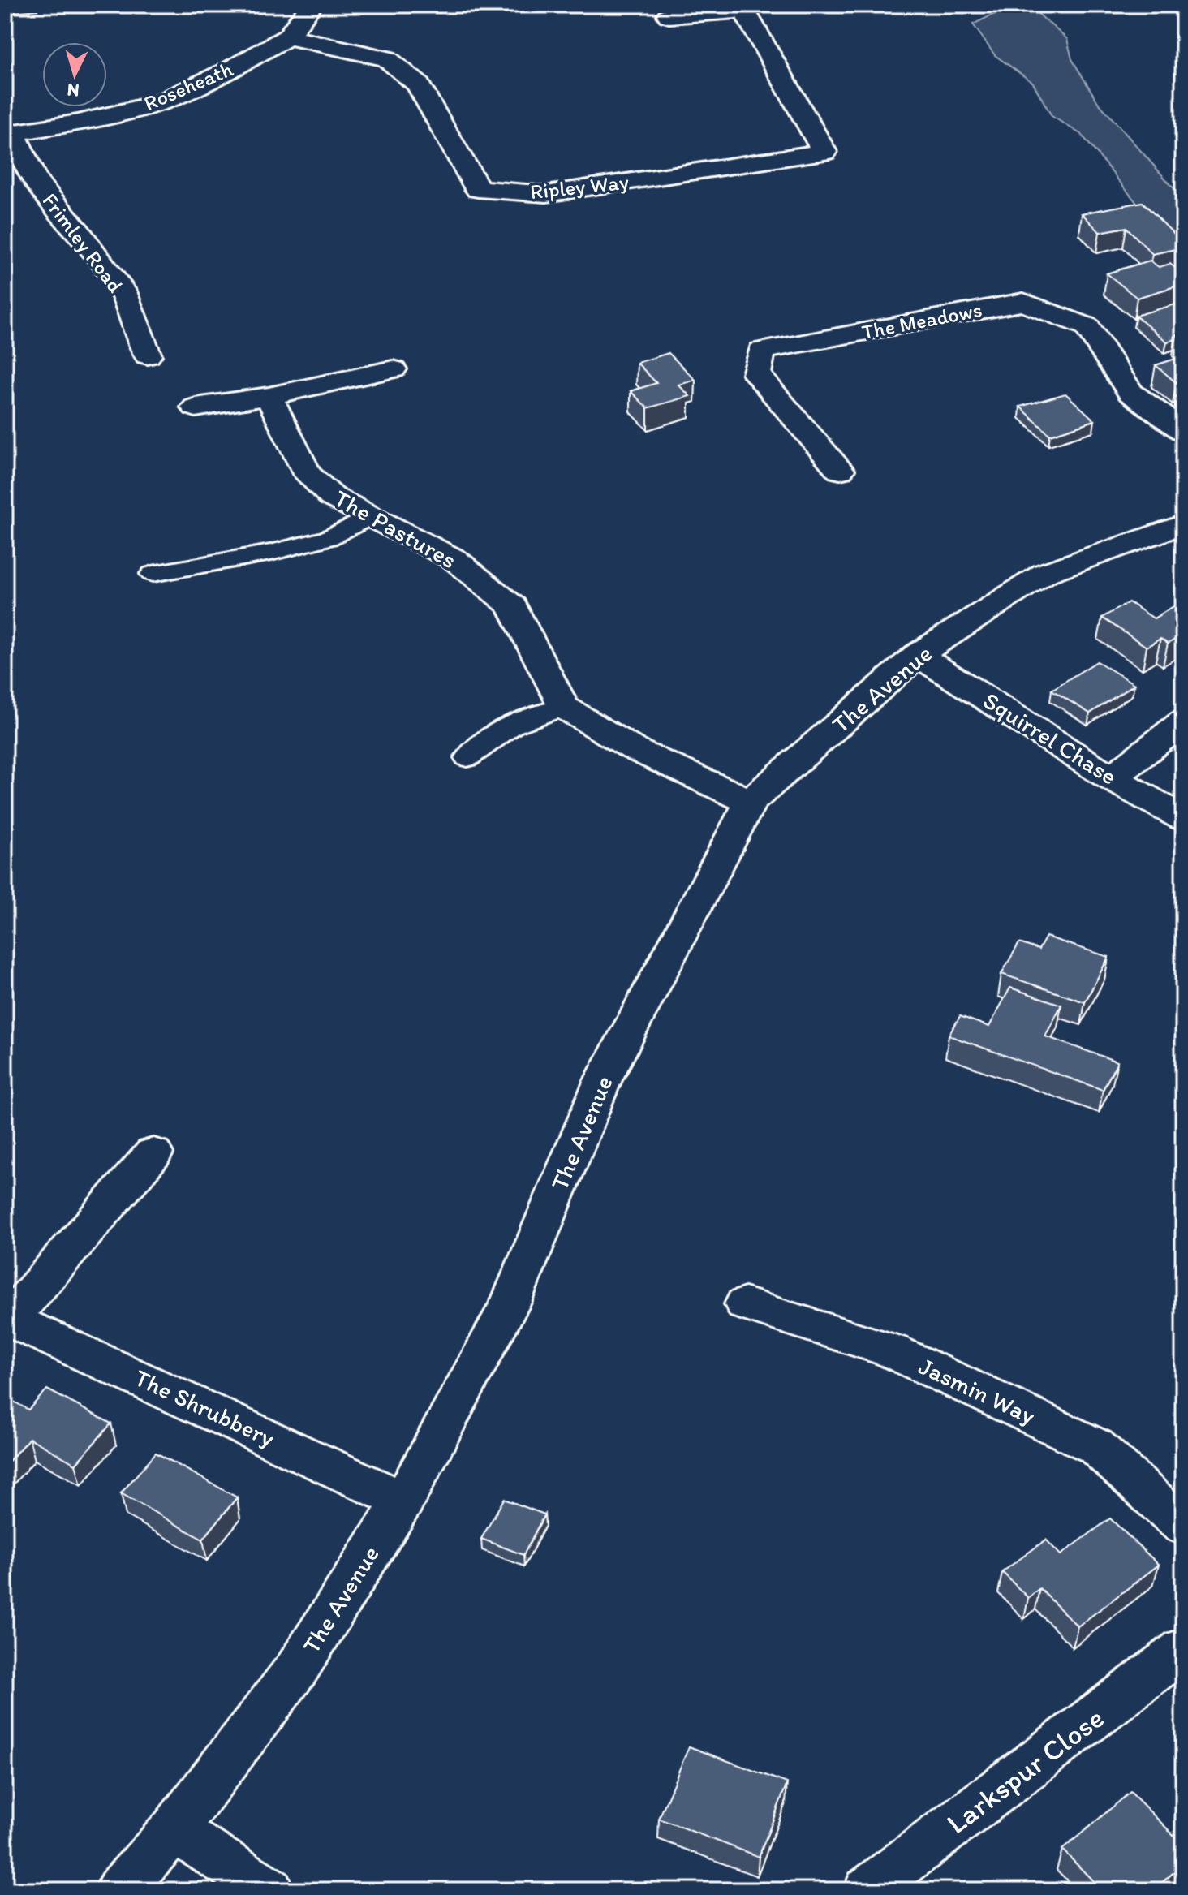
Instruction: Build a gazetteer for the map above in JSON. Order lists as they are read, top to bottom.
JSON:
{
  "streets": {
    "street": [
      "Roseheath",
      "Ripley Way",
      "Frimley Road",
      "The Meadows",
      "The Pastures",
      "The Avenue",
      "Squirrel Chase",
      "Jasmin Way",
      "The Shrubbery",
      "Larkspur Close"
    ]
  },
  "crossings": [
    ["Roseheath", "Ripley Way"],
    ["Roseheath", "Frimley Road"],
    ["The Avenue", "Squirrel Chase"],
    ["The Avenue", "The Shrubbery"]
  ],
  "north": "bottom"
}
